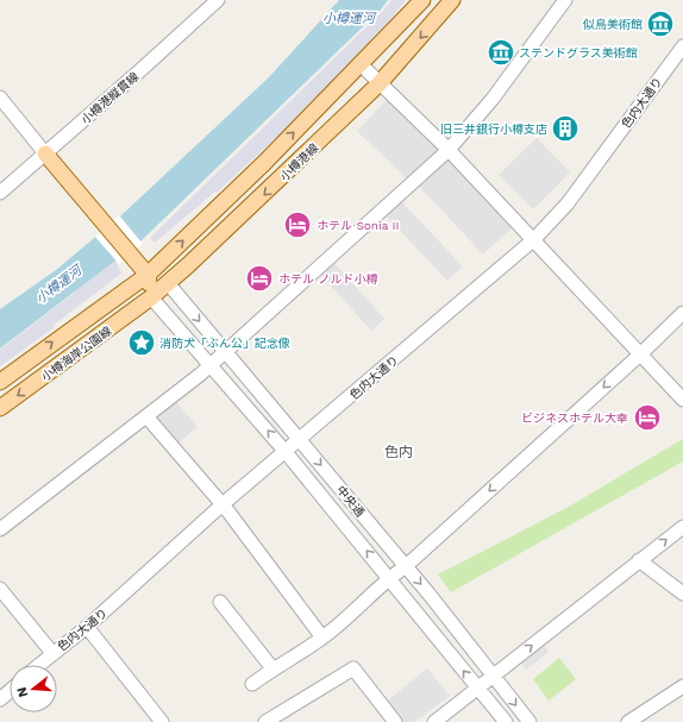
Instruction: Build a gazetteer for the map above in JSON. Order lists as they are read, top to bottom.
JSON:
{
  "streets": {
    "main road": ["小樽港線", "小樽海岸公園線"],
    "street": ["小樽港縦貫線", "色内大通り", "中央通"]
  },
  "crossings": [
    ["色内大通り", "中央通"],
    ["小樽港線", "小樽海岸公園線"],
    ["小樽港線", "中央通"],
    ["小樽海岸公園線", "中央通"]
  ],
  "districts": ["色内"],
  "water": ["小樽運河"],
  "places": {
    "museum": ["似鳥美術館", "ステンドグラス美術館"],
    "building": ["旧三井銀行小樽支店"],
    "hotel": ["ホテル Sonia II", "ホテル ノルド小樽", "ビジネスホテル大幸"],
    "place": ["消防犬「ぶん公」記念像"]
  },
  "north": "left"
}
